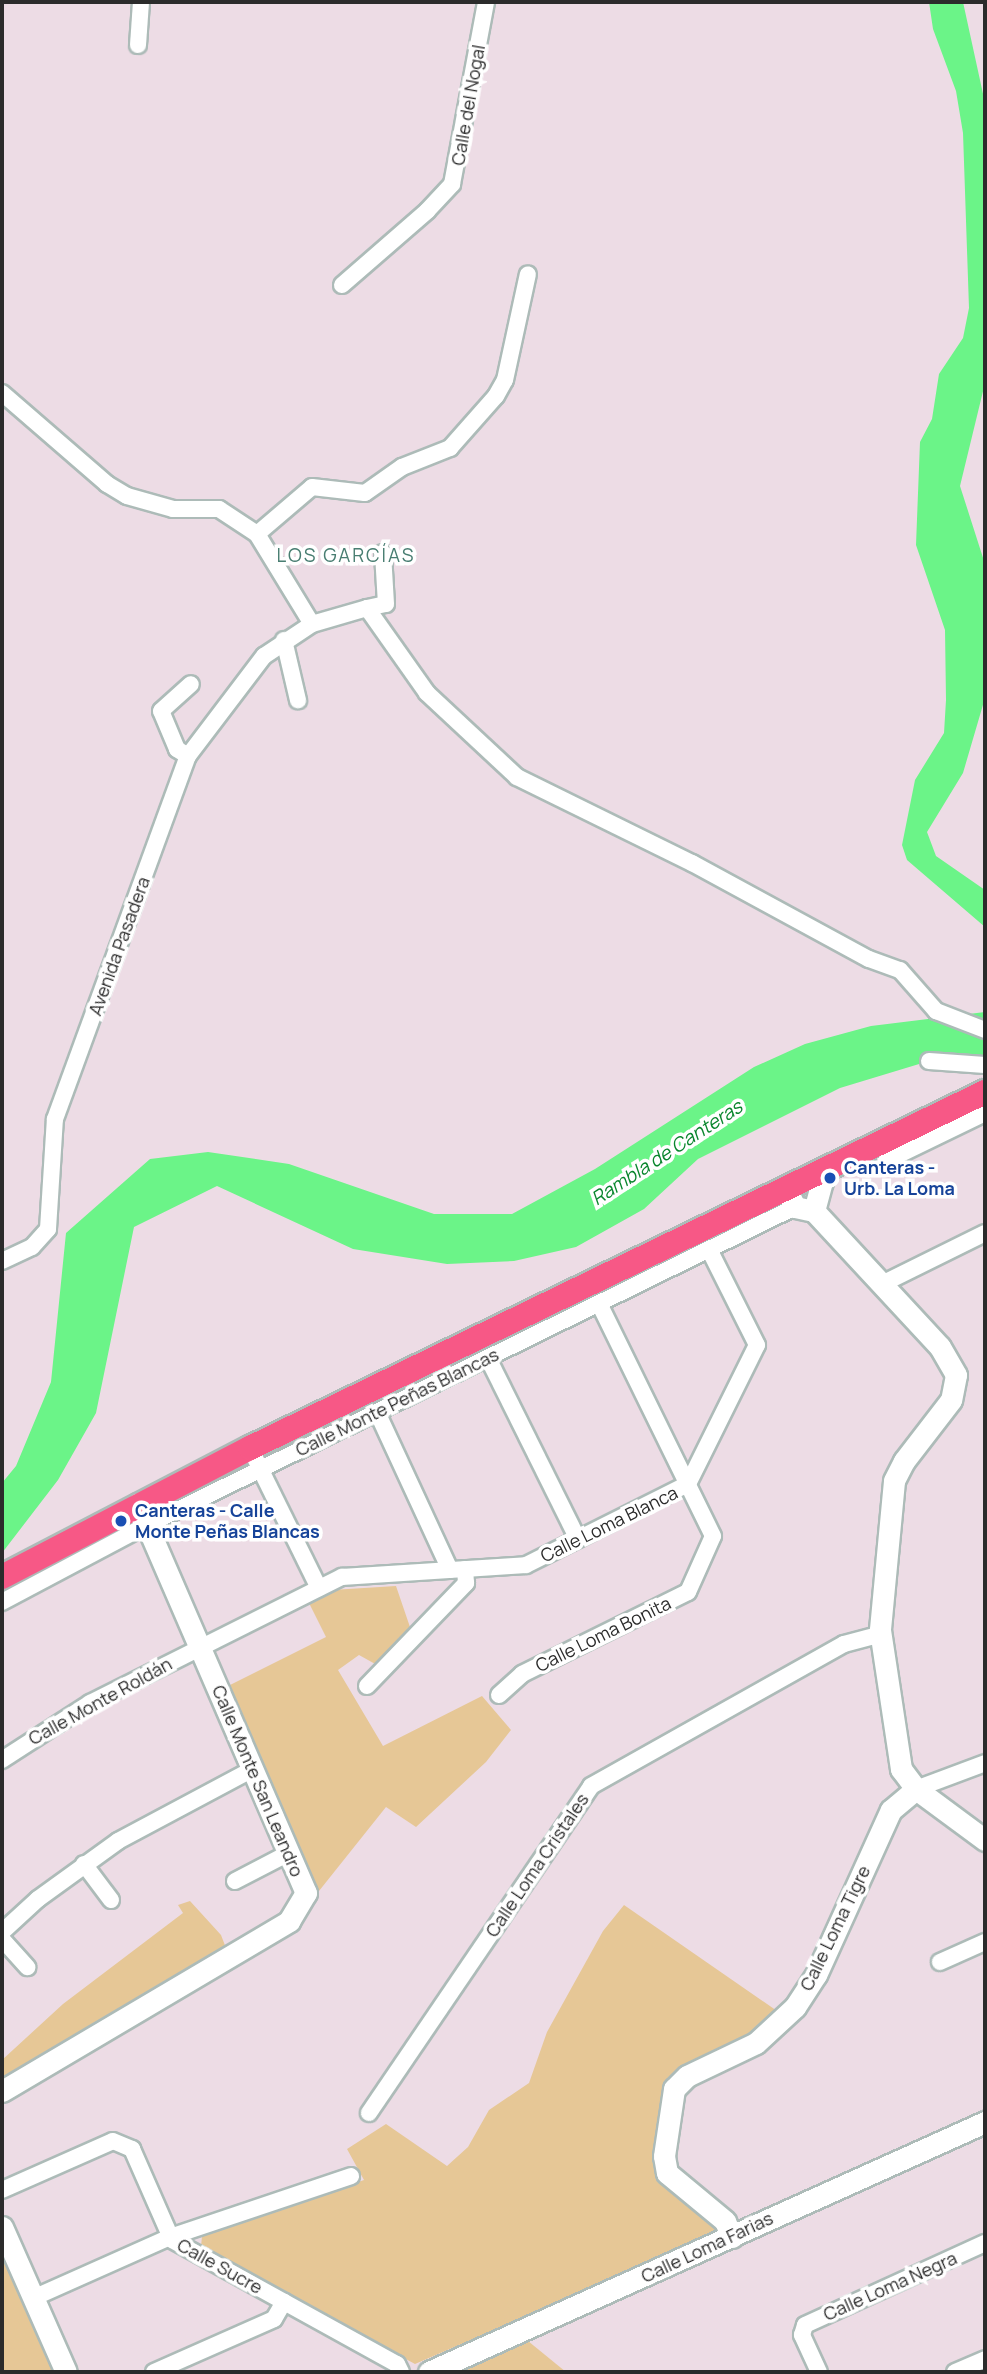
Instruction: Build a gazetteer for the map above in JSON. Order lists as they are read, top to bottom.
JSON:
{
  "streets": {
    "main road": ["Calle Monte Peñas Blancas"],
    "street": [
      "Calle del Nogal",
      "Avenida Pasadera",
      "Calle Loma Blanca",
      "Calle Loma Bonita",
      "Calle Monte Roldán",
      "Calle Monte San Leandro",
      "Calle Loma Cristales",
      "Calle Loma Tigre",
      "Calle Loma Farias",
      "Calle Sucre",
      "Calle Loma Negra"
    ]
  },
  "crossings": [
    ["Calle Monte Peñas Blancas", "Calle Loma Blanca"],
    ["Calle Monte Peñas Blancas", "Calle Loma Bonita"],
    ["Calle Monte Peñas Blancas", "Calle Monte San Leandro"],
    ["Calle Loma Blanca", "Calle Loma Bonita"],
    ["Calle Loma Blanca", "Calle Monte Roldán"],
    ["Calle Loma Blanca", "Calle Monte San Leandro"],
    ["Calle Monte Roldán", "Calle Monte San Leandro"],
    ["Calle Loma Tigre", "Calle Loma Farias"]
  ],
  "districts": ["LOS GARCÍAS"],
  "water": ["Rambla de Canteras"],
  "places": ["Canteras - Urb. La Loma", "Canteras - Calle Monte Peñas Blancas"]
}
